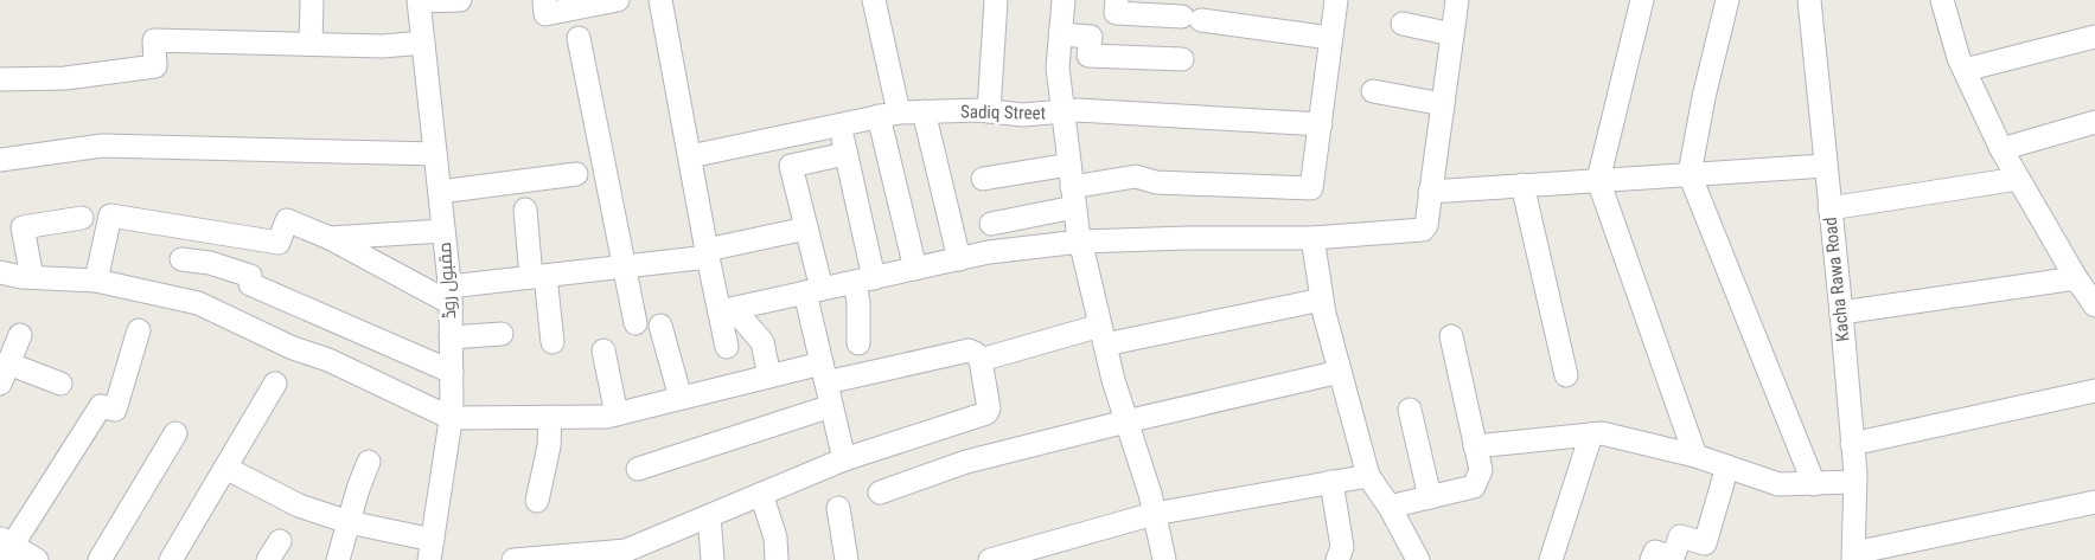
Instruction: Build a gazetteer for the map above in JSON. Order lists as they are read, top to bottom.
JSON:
{
  "streets": {
    "street": ["Sadiq Street", "Kacha Rawa Road", "مقبول روڈ"]
  }
}
